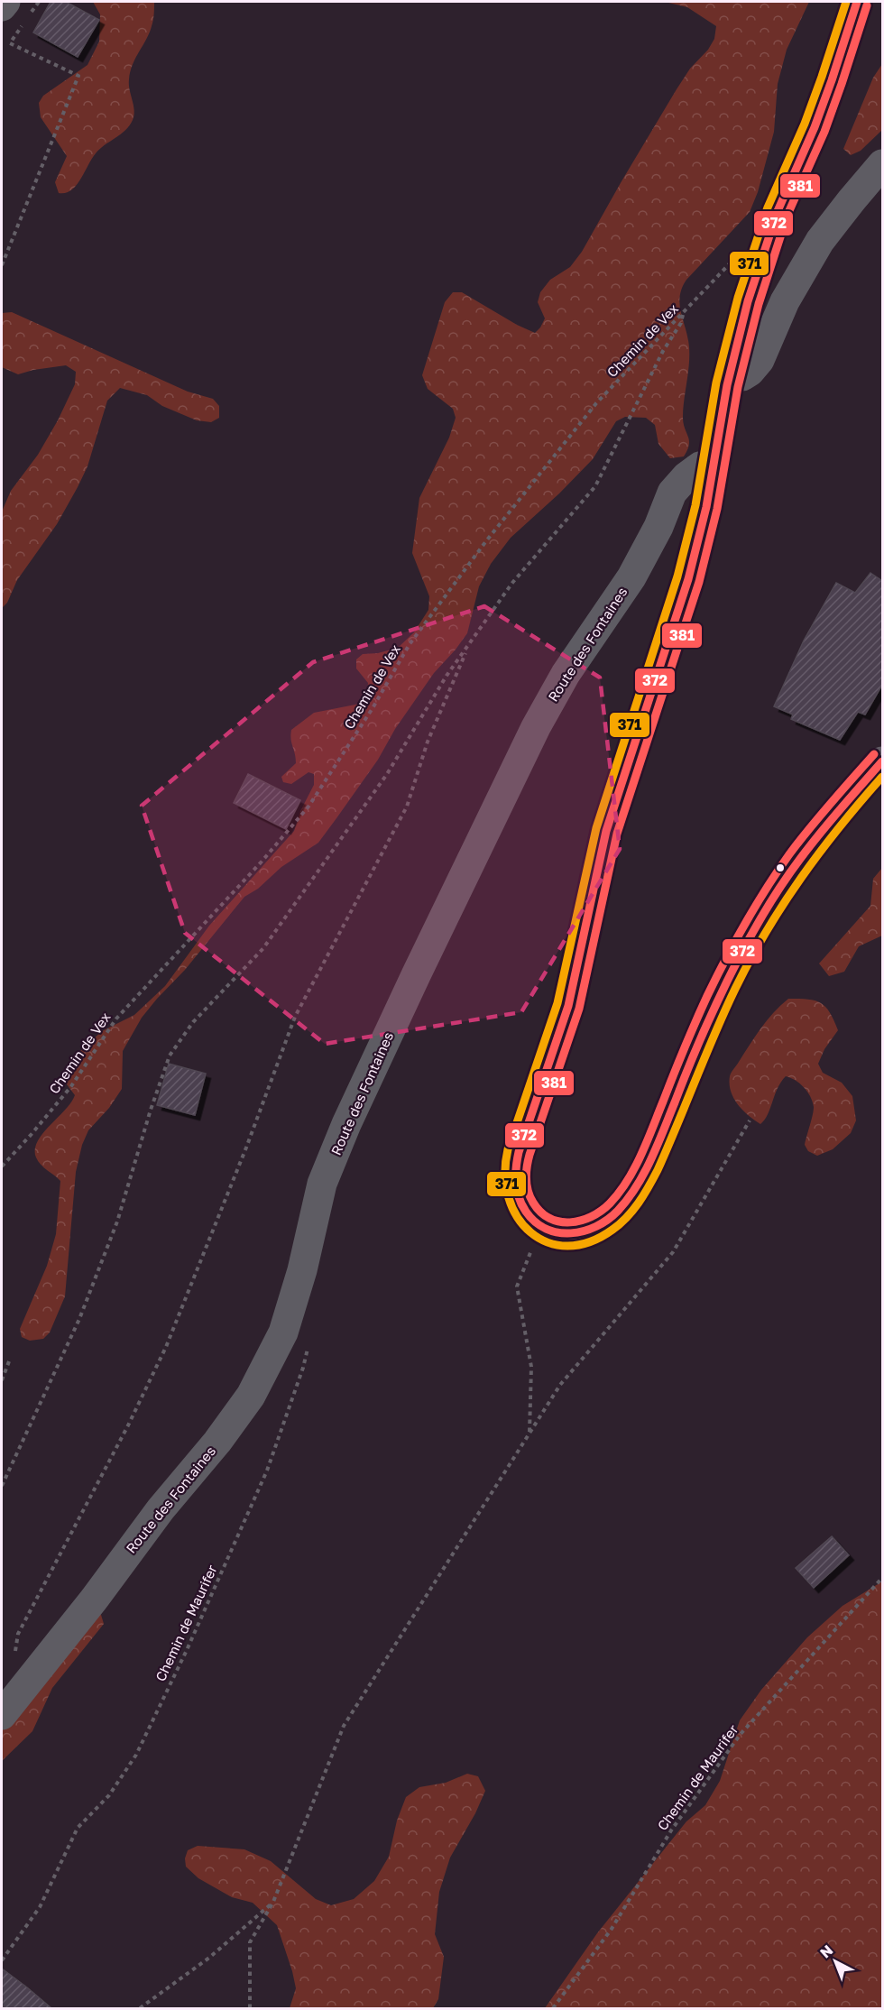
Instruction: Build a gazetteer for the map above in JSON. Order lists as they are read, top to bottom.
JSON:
{
  "streets": {
    "street": ["Route des Fontaines"],
    "path": ["Chemin de Vex", "Chemin de Maurifer"]
  },
  "lines": ["transit line 372", "transit line 371", "transit line 381"],
  "north": "top left"
}
